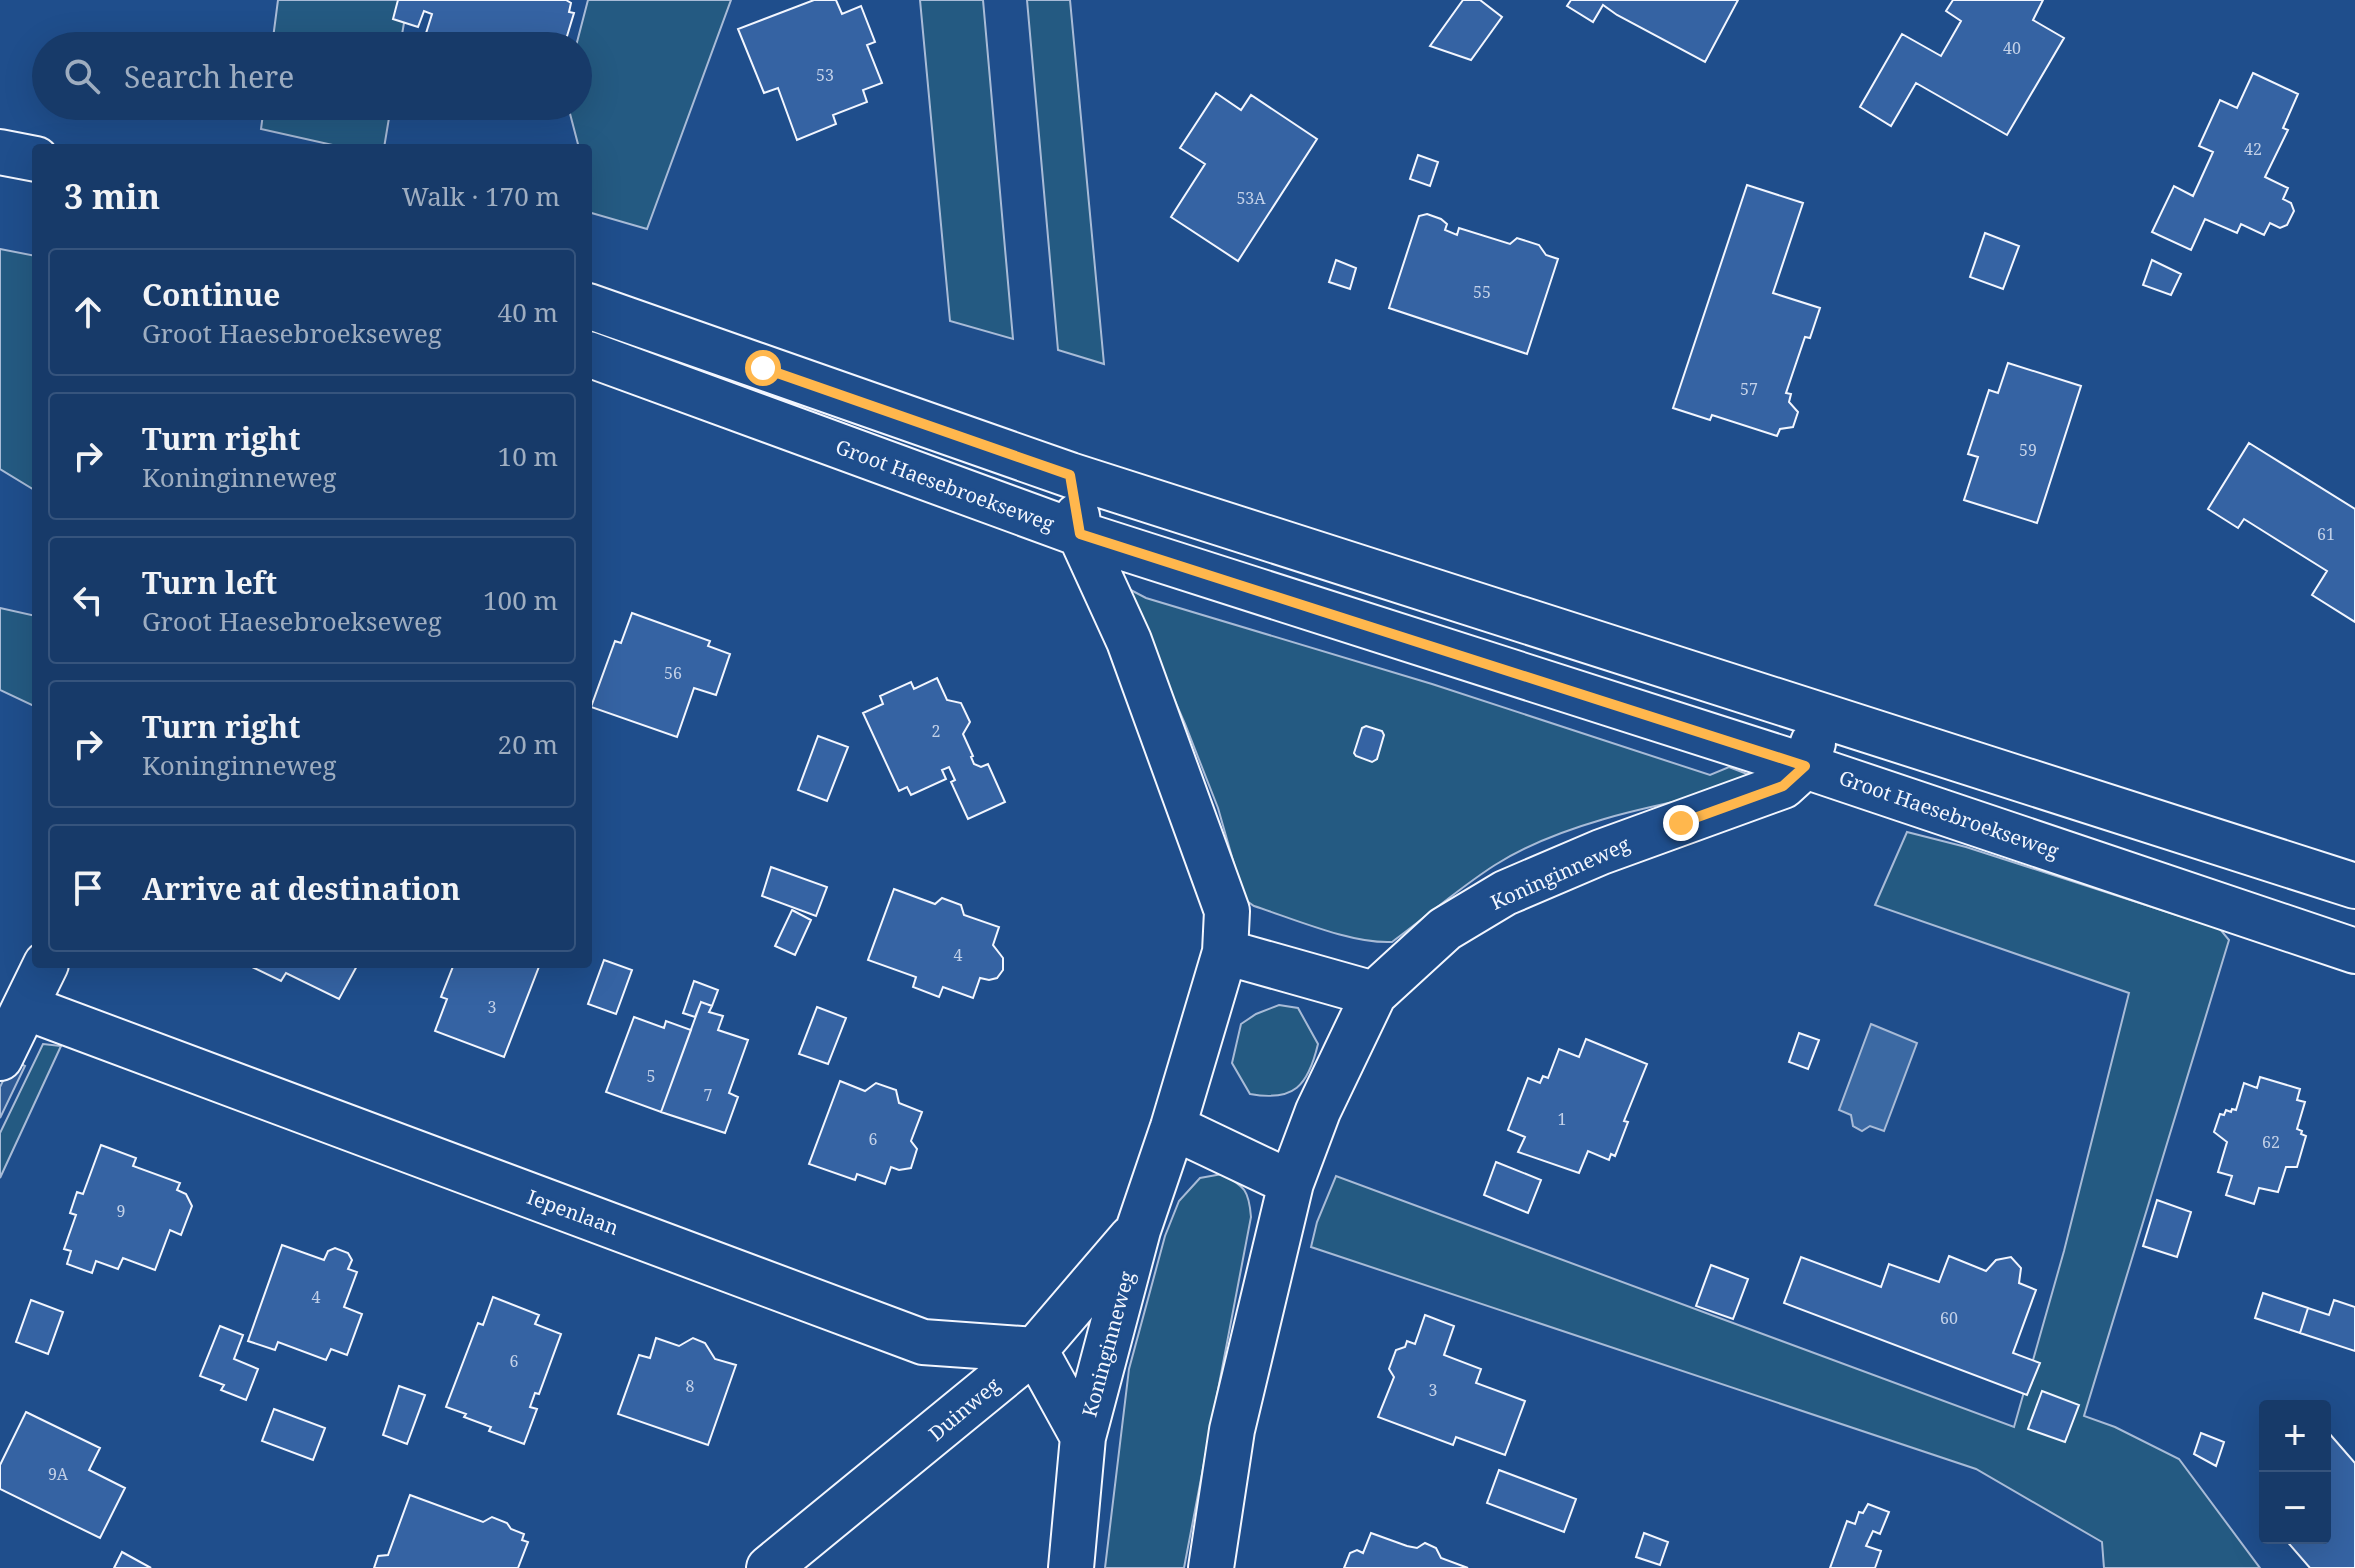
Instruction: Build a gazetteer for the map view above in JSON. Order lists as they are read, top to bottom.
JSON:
{
  "streets": {
    "street": [
      "Groot Haesebroekseweg",
      "Koninginneweg",
      "Iepenlaan",
      "Duinweg"
    ]
  },
  "crossings": [
    ["Groot Haesebroekseweg", "Koninginneweg"],
    ["Koninginneweg", "Duinweg"],
    ["Iepenlaan", "Duinweg"]
  ],
  "house_numbers": [
    "40",
    "53",
    "42",
    "53A",
    "55",
    "57",
    "59",
    "61",
    "56",
    "2",
    "4",
    "3",
    "5",
    "7",
    "1",
    "6",
    "62",
    "9",
    "4",
    "60",
    "6",
    "8",
    "3",
    "9A"
  ],
  "page": {
    "search": "Search here",
    "heading": ["3 min", "Walk · 170 m"],
    "list": [
      ["Continue", "Groot Haesebroekseweg", "40 m"],
      ["Turn right", "Koninginneweg", "10 m"],
      ["Turn left", "Groot Haesebroekseweg", "100 m"],
      ["Turn right", "Koninginneweg", "20 m"],
      "Arrive at destination"
    ],
    "map_buttons": ["+", "−"]
  }
}
